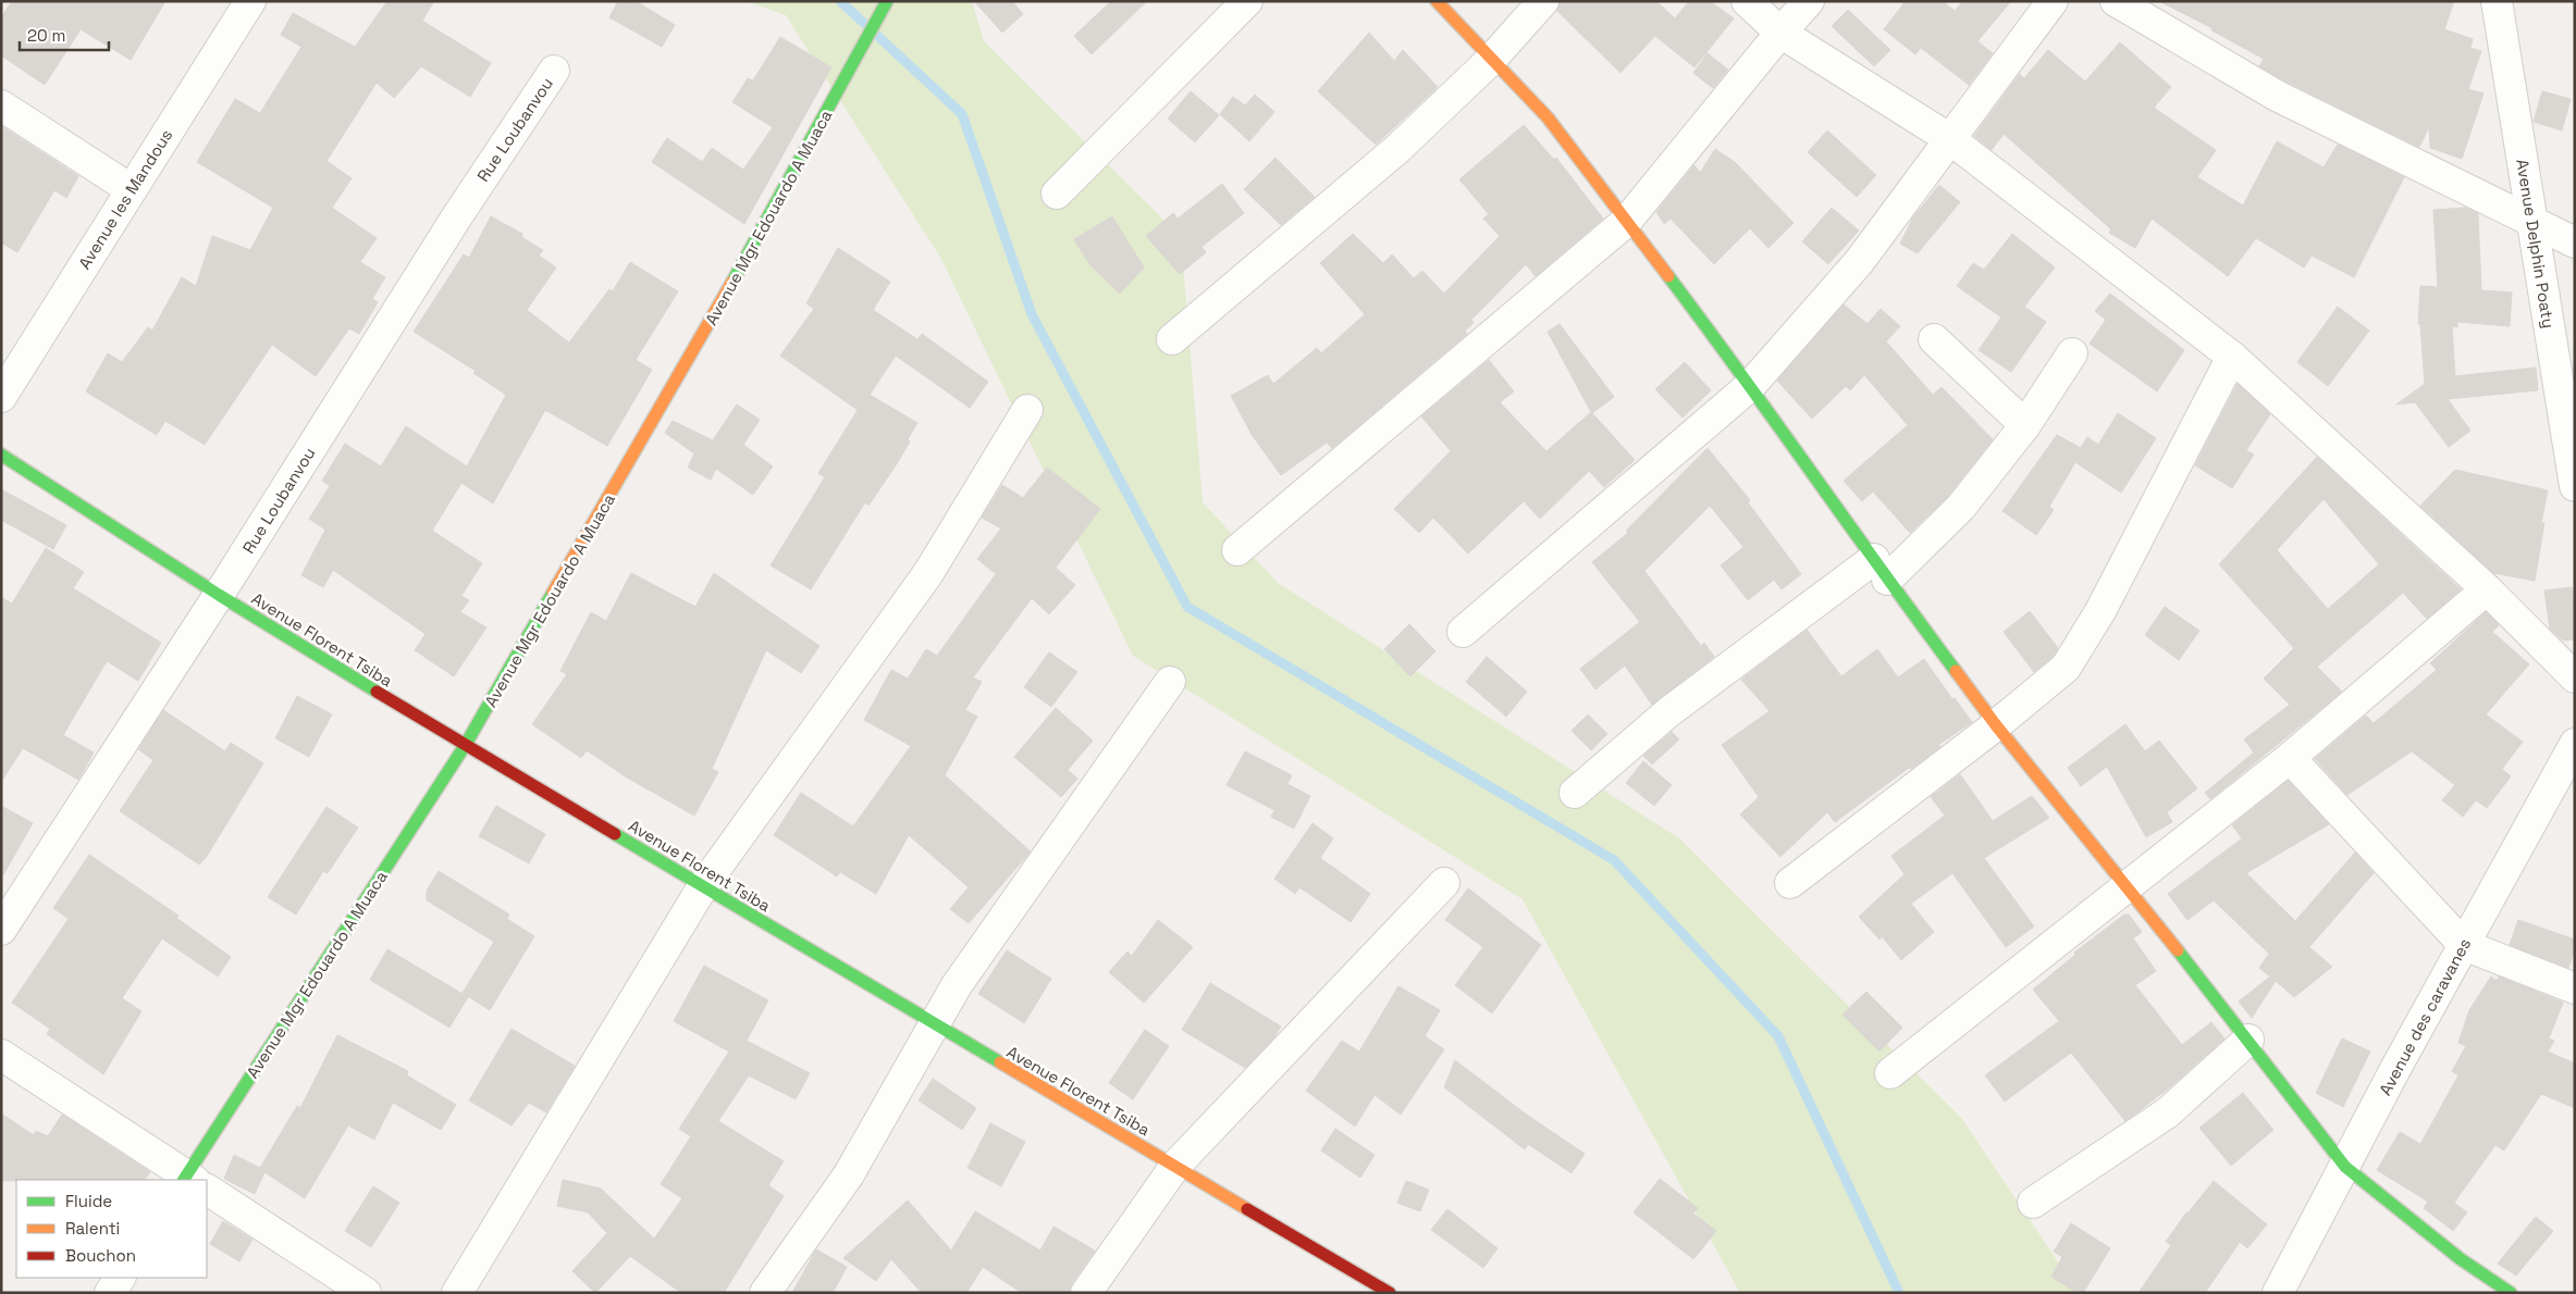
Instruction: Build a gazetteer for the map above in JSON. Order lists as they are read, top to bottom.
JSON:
{
  "streets": {
    "street": [
      "Rue Loubanvou",
      "Avenue les Mandous",
      "Avenue Mgr Edouardo A Muaca",
      "Avenue Delphin Poaty",
      "Avenue Florent Tsiba",
      "Avenue des caravanes"
    ]
  },
  "crossings": [
    ["Rue Loubanvou", "Avenue Florent Tsiba"],
    ["Avenue Mgr Edouardo A Muaca", "Avenue Florent Tsiba"]
  ],
  "legend": ["Fluide", "Ralenti", "Bouchon"],
  "scale_bar": "20 m"
}
